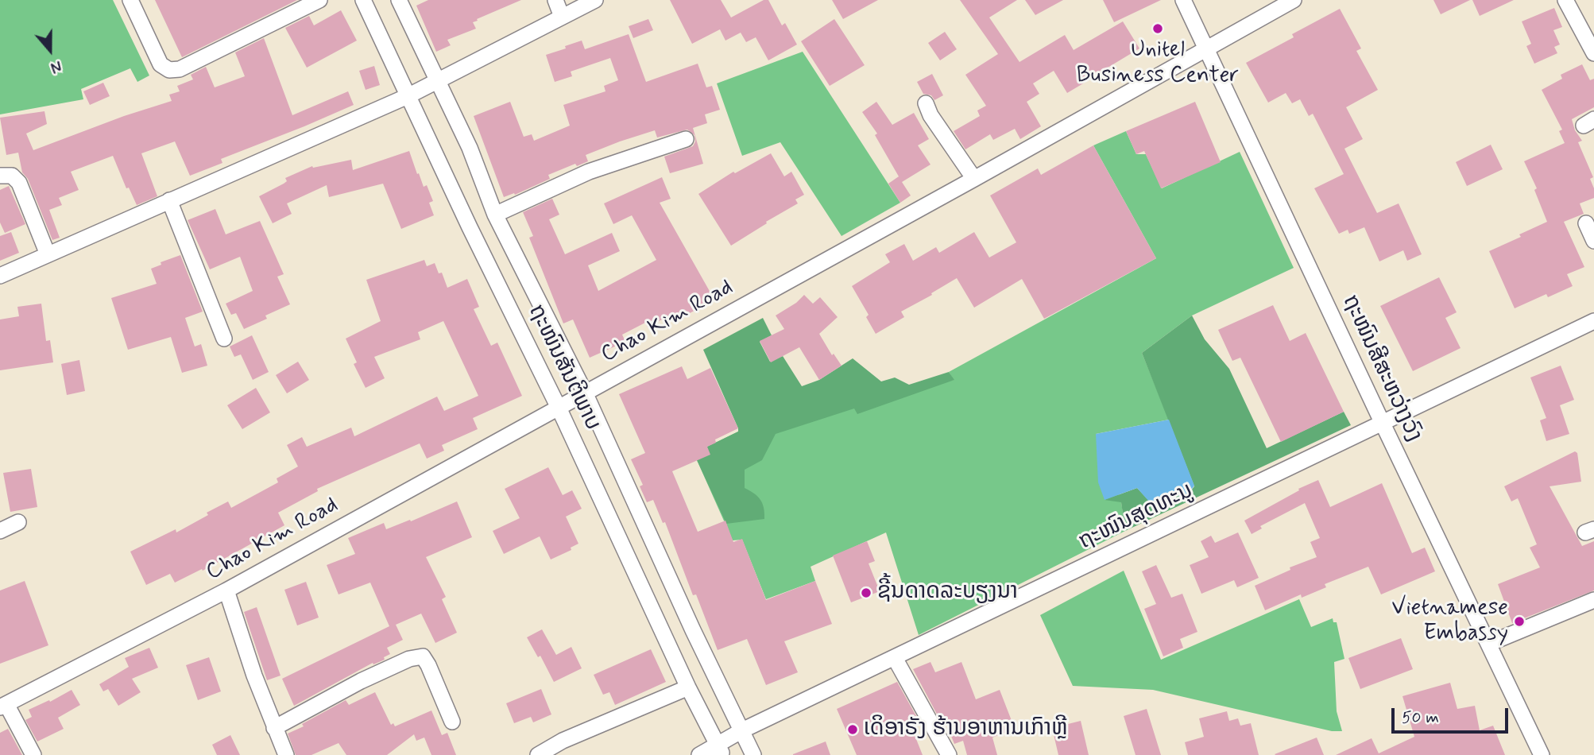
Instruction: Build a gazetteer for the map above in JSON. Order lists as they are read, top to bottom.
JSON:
{
  "streets": {
    "street": [
      "Chao Kim Road",
      "ຖະໜົນສັນຕິພາບ",
      "ຖະໜົນສີສະຫວ່າງວົງ",
      "ຖະໜົນສຸດທະນູ"
    ]
  },
  "crossings": [
    ["Chao Kim Road", "ຖະໜົນສັນຕິພາບ"],
    ["Chao Kim Road", "ຖະໜົນສີສະຫວ່າງວົງ"],
    ["ຖະໜົນສັນຕິພາບ", "ຖະໜົນສຸດທະນູ"],
    ["ຖະໜົນສີສະຫວ່າງວົງ", "ຖະໜົນສຸດທະນູ"]
  ],
  "places": [
    "Unitel Business Center",
    "ຊີ້ນດາດລະບຽງນາ",
    "Vietnamese Embassy",
    "ເດິອາຣັງ ຮ້ານອາຫານເກົາຫຼີ"
  ],
  "scale_bar": "50 m",
  "north": "bottom"
}
